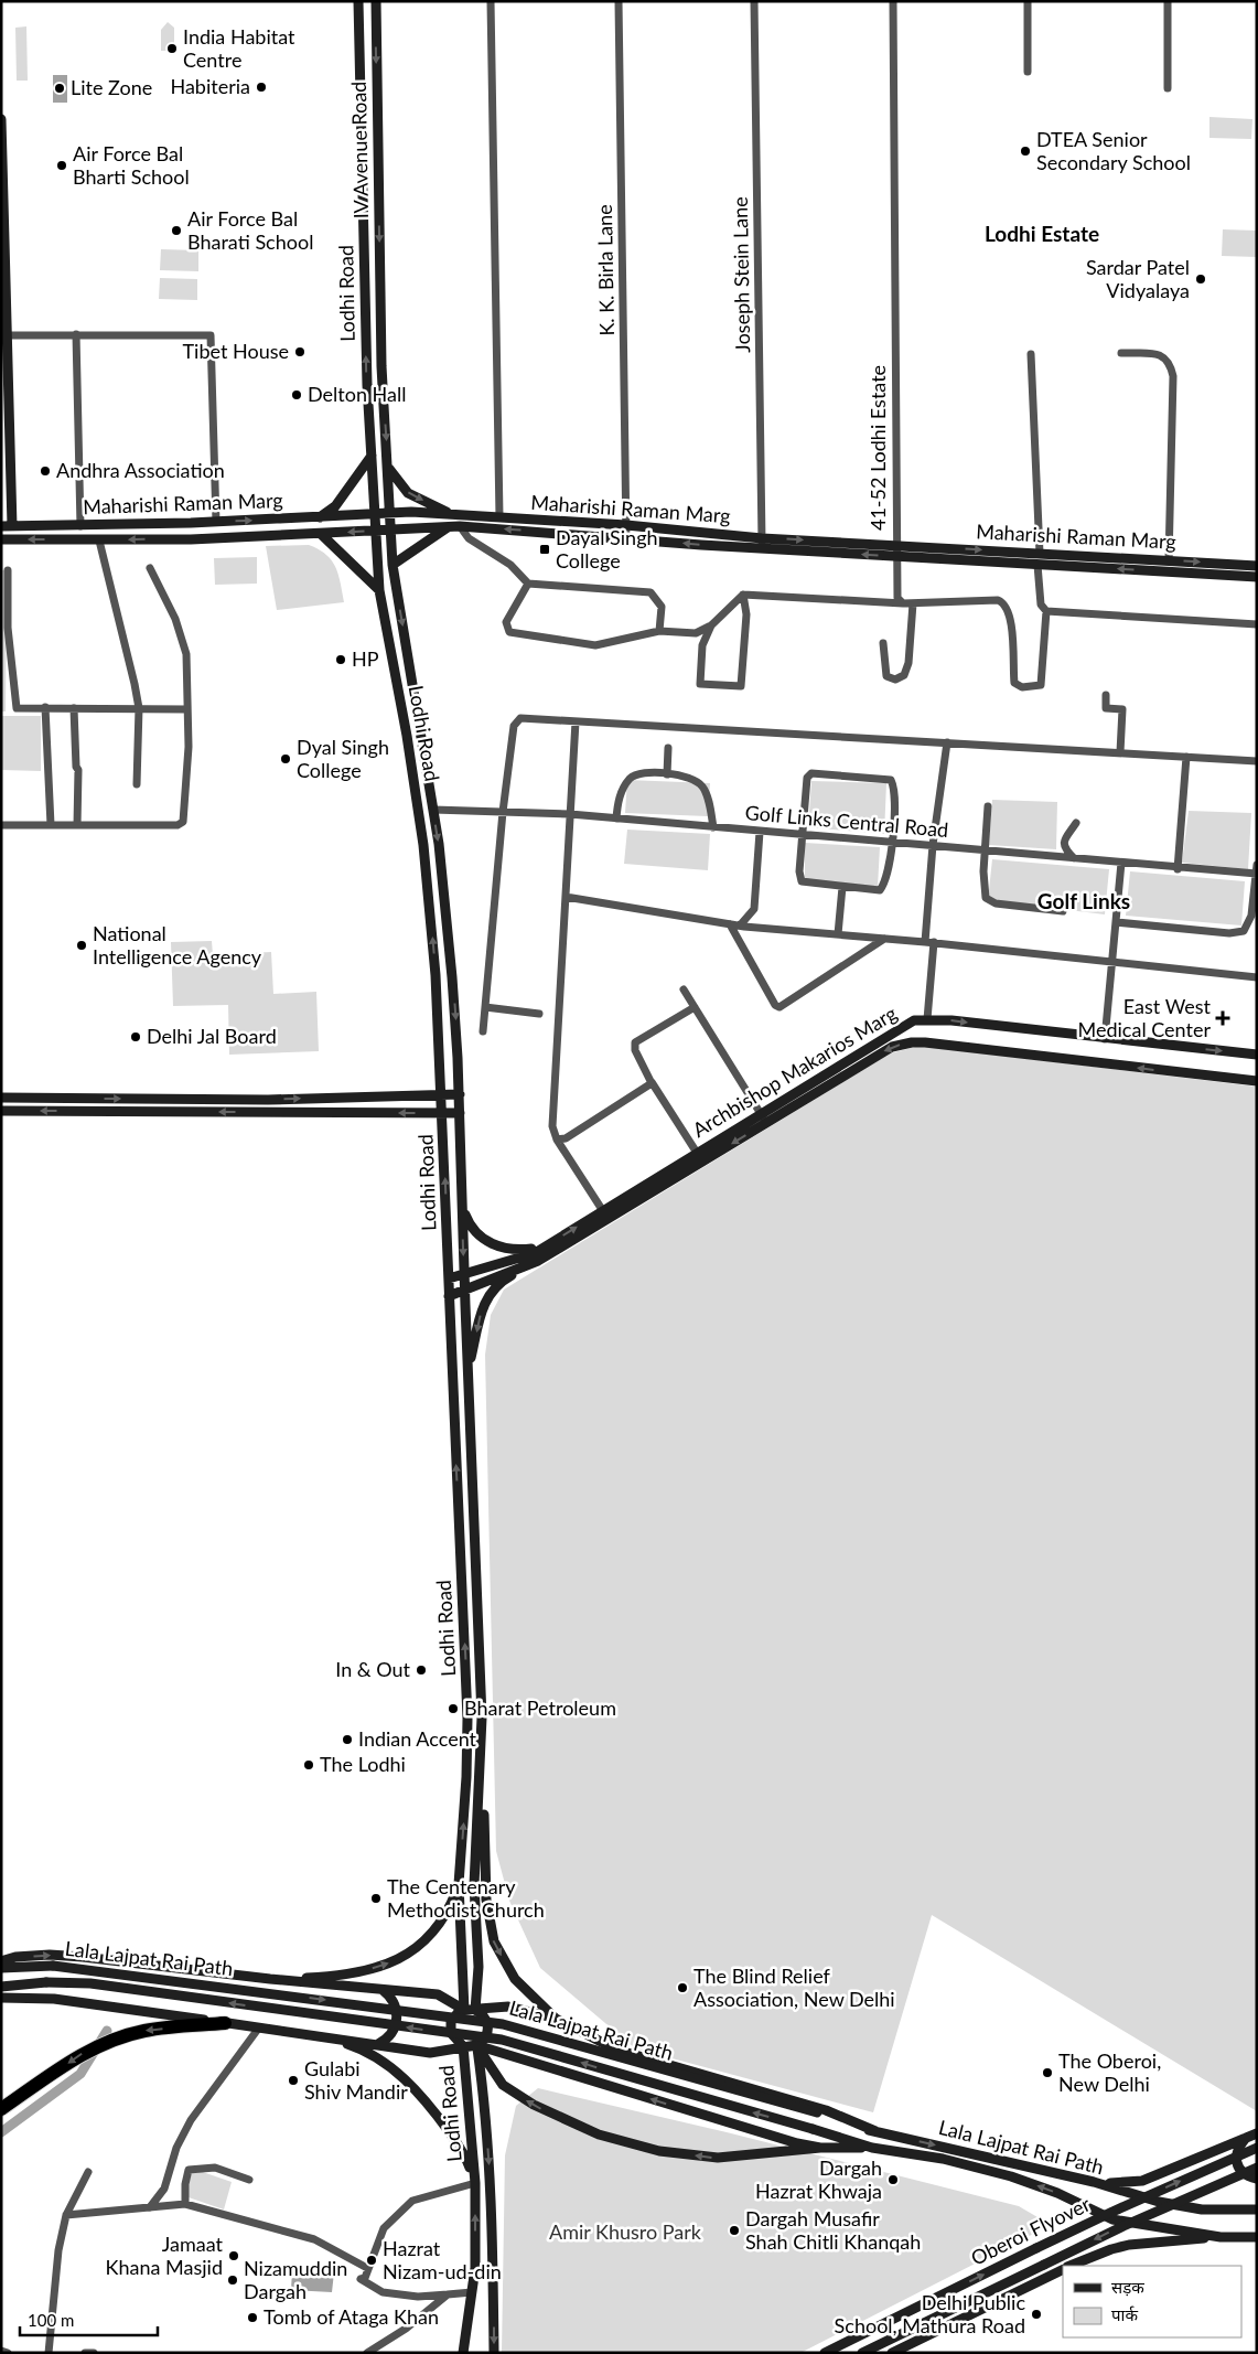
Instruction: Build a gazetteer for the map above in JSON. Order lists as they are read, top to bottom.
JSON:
{
  "streets": {
    "main road": [
      "IV Avenue Road",
      "Lodhi Road",
      "Maharishi Raman Marg",
      "Archbishop Makarios Marg",
      "Lala Lajpat Rai Path",
      "Oberoi Flyover"
    ],
    "street": [
      "K. K. Birla Lane",
      "Joseph Stein Lane",
      "41-52 Lodhi Estate",
      "Golf Links Central Road"
    ]
  },
  "crossings": [
    ["IV Avenue Road", "Lodhi Road"],
    ["IV Avenue Road", "Maharishi Raman Marg"],
    ["K. K. Birla Lane", "Maharishi Raman Marg"],
    ["Joseph Stein Lane", "Maharishi Raman Marg"],
    ["Lodhi Road", "Maharishi Raman Marg"],
    ["Lodhi Road", "Golf Links Central Road"],
    ["Lodhi Road", "Archbishop Makarios Marg"],
    ["41-52 Lodhi Estate", "Maharishi Raman Marg"]
  ],
  "one_way": ["IV Avenue Road"],
  "districts": ["Lodhi Estate", "Golf Links"],
  "parks": ["Amir Khusro Park"],
  "places": {
    "other": [
      "India Habitat Centre",
      "Habiteria",
      "Lite Zone",
      "DTEA Senior Secondary School",
      "Air Force Bal Bharti School",
      "Air Force Bal Bharati School",
      "Sardar Patel Vidyalaya",
      "Tibet House",
      "Delton Hall",
      "Andhra Association",
      "HP",
      "Dyal Singh College",
      "National Intelligence Agency",
      "Delhi Jal Board",
      "In & Out",
      "Bharat Petroleum",
      "Indian Accent",
      "The Lodhi",
      "The Centenary Methodist Church",
      "The Blind Relief Association, New Delhi",
      "The Oberoi, New Delhi",
      "Gulabi Shiv Mandir",
      "Dargah Hazrat Khwaja",
      "Dargah Musafir Shah Chitli Khanqah",
      "Jamaat Khana Masjid",
      "Hazrat Nizam-ud-din",
      "Nizamuddin Dargah",
      "Delhi Public School, Mathura Road",
      "Tomb of Ataga Khan"
    ],
    "transit": ["Dayal Singh College"],
    "health": ["East West Medical Center"]
  },
  "legend": ["सड़क", "पार्क"],
  "scale_bar": "100 m"
}
